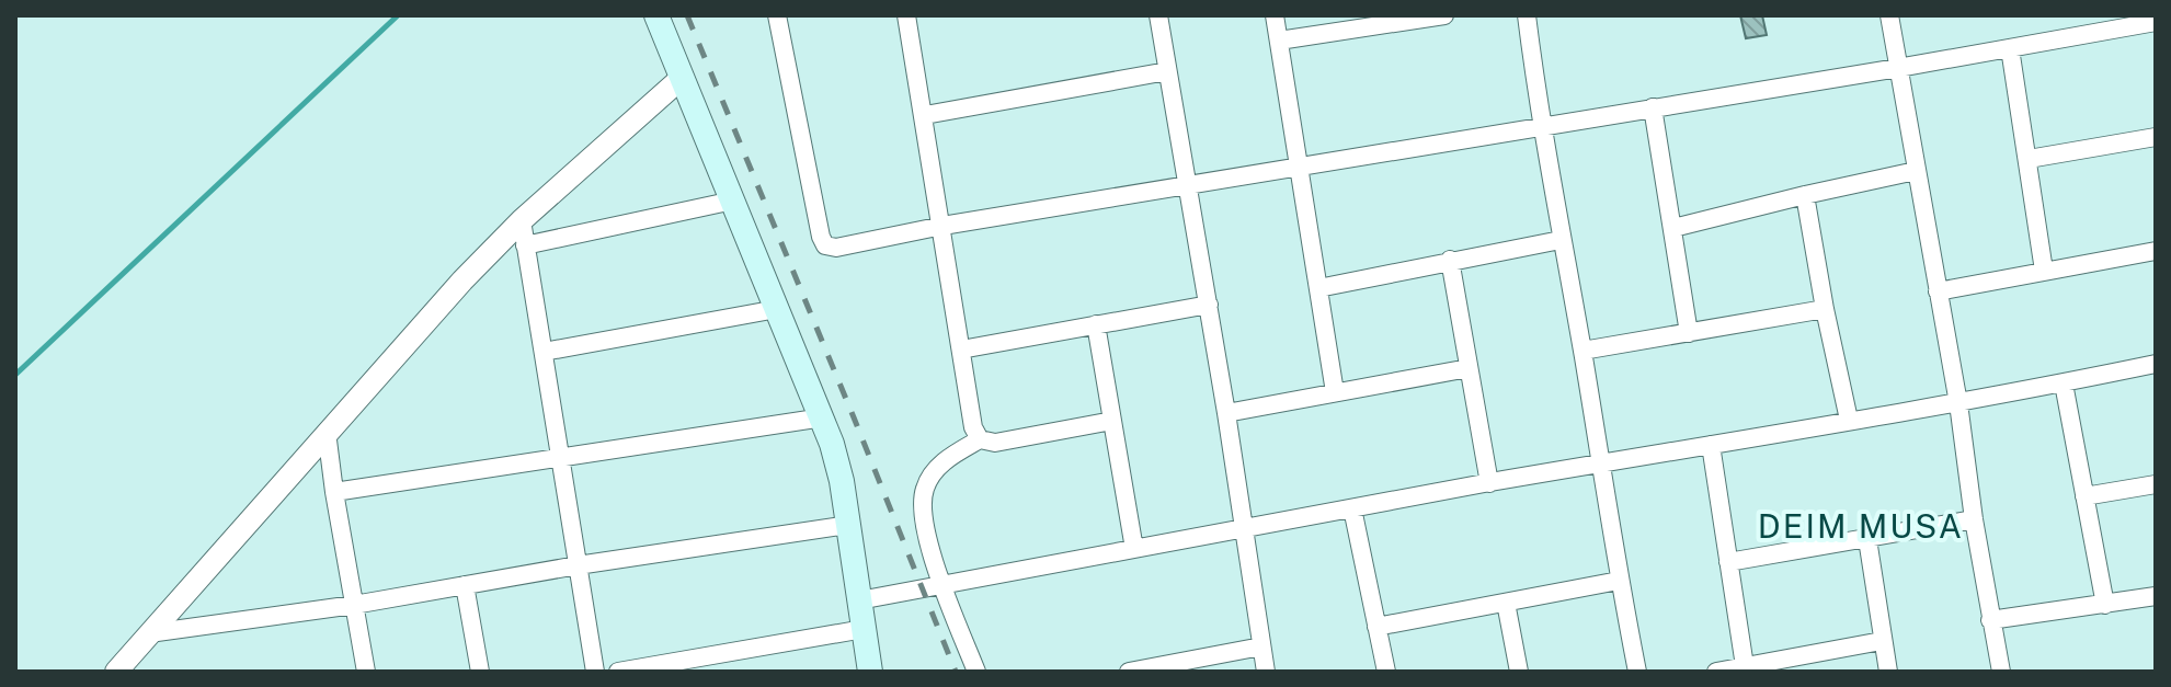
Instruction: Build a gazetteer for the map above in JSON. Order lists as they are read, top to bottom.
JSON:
{
  "districts": ["DEIM MUSA"]
}
